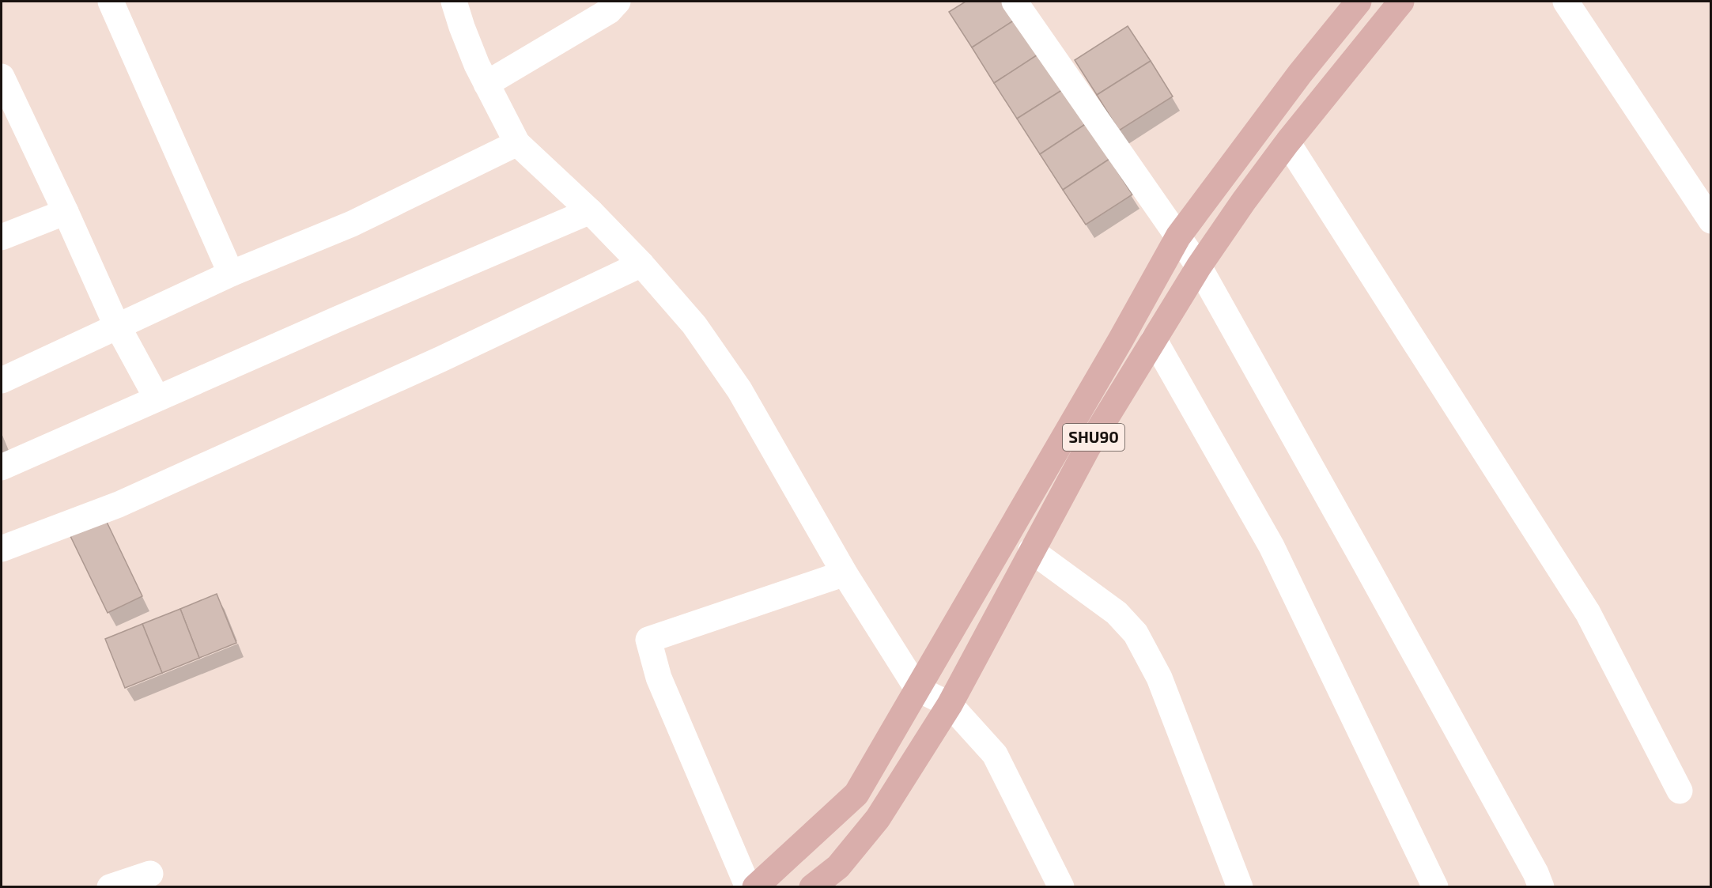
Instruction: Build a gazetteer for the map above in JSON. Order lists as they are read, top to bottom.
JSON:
{
  "streets": {
    "main road": ["SHU90"]
  }
}
